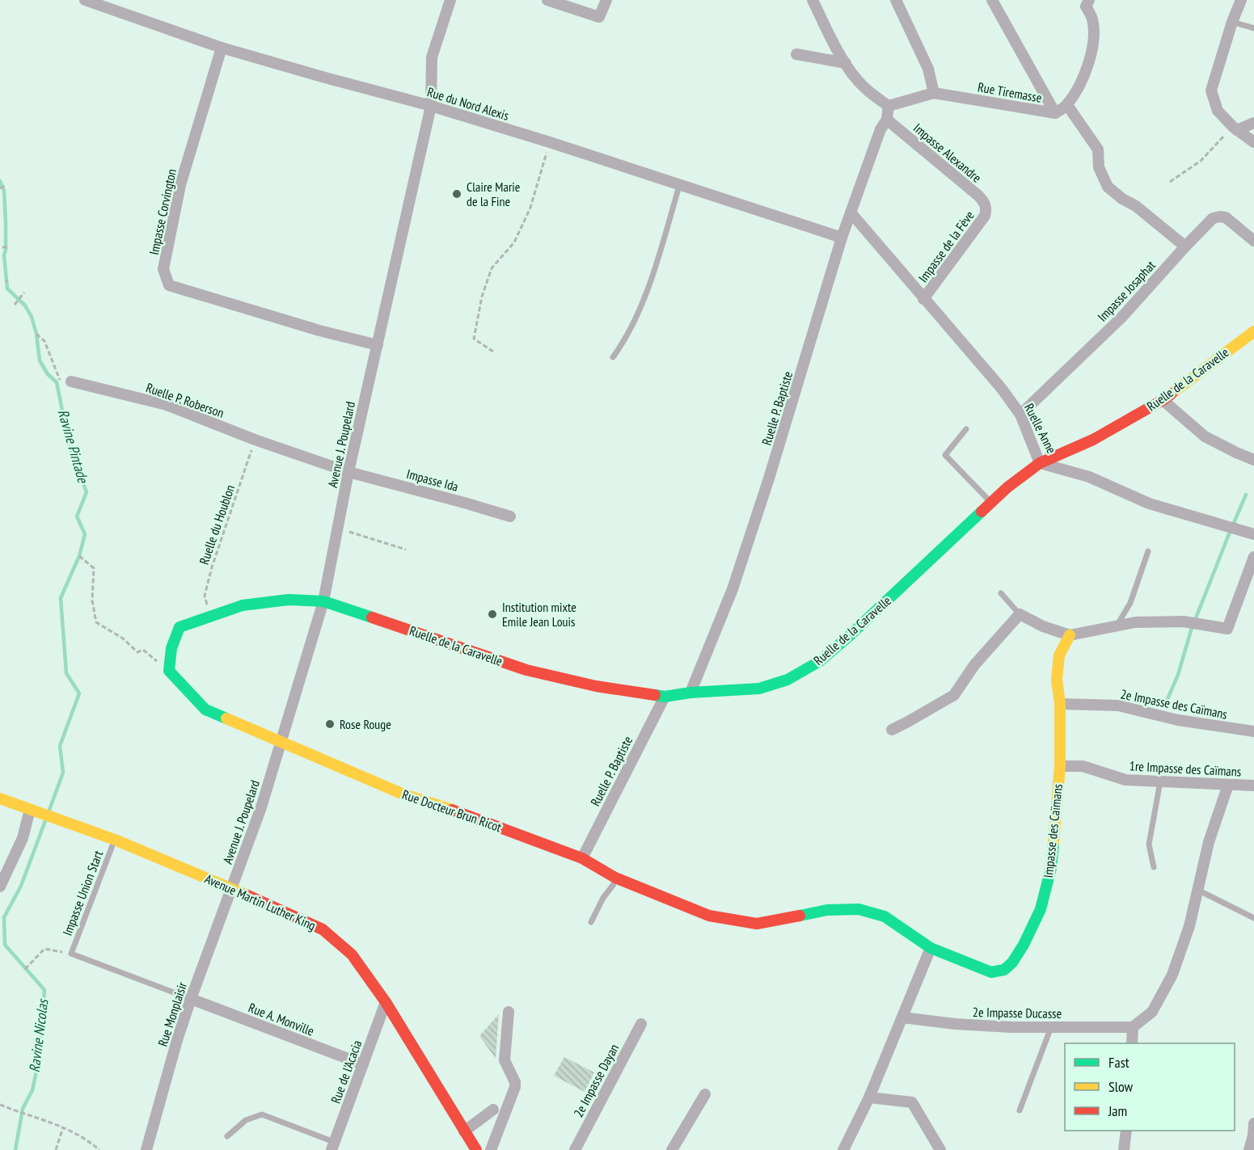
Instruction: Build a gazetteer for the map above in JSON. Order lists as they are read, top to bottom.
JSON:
{
  "streets": {
    "street": [
      "Rue Tiremasse",
      "Rue du Nord Alexis",
      "Impasse Alexandre",
      "Impasse Corvington",
      "Impasse de la Fève",
      "Impasse Josaphat",
      "Ruelle de la Caravelle",
      "Ruelle P. Roberson",
      "Ruelle P. Baptiste",
      "Ruelle Anne",
      "Avenue J. Poupelard",
      "Impasse Ida",
      "2e Impasse des Caïmans",
      "1re Impasse des Caïmans",
      "Rue Docteur Brun Ricot",
      "Impasse des Caïmans",
      "Avenue Martin Luther King",
      "2e Impasse Ducasse",
      "Rue Monplaisir",
      "Rue A. Monville",
      "Rue de l'Acacia",
      "2e Impasse Dayan"
    ],
    "lane": ["Impasse Union Start"],
    "path": ["Ruelle du Houblon"]
  },
  "crossings": [
    ["Rue du Nord Alexis", "Impasse Corvington"],
    ["Rue du Nord Alexis", "Ruelle P. Baptiste"],
    ["Rue du Nord Alexis", "Avenue J. Poupelard"],
    ["Impasse Alexandre", "Impasse de la Fève"],
    ["Impasse Alexandre", "Ruelle P. Baptiste"],
    ["Impasse Corvington", "Avenue J. Poupelard"],
    ["Impasse de la Fève", "Ruelle Anne"],
    ["Impasse Josaphat", "Ruelle Anne"],
    ["Ruelle de la Caravelle", "Ruelle P. Baptiste"],
    ["Ruelle de la Caravelle", "Ruelle Anne"],
    ["Ruelle de la Caravelle", "Avenue J. Poupelard"],
    ["Ruelle P. Roberson", "Avenue J. Poupelard"],
    ["Ruelle P. Roberson", "Impasse Ida"],
    ["Ruelle P. Roberson", "Ruelle du Houblon"],
    ["Ruelle P. Baptiste", "Ruelle Anne"],
    ["Ruelle P. Baptiste", "Rue Docteur Brun Ricot"],
    ["Avenue J. Poupelard", "Impasse Ida"],
    ["Avenue J. Poupelard", "Rue Docteur Brun Ricot"],
    ["Avenue J. Poupelard", "Avenue Martin Luther King"],
    ["Avenue J. Poupelard", "Rue Monplaisir"],
    ["2e Impasse des Caïmans", "Impasse des Caïmans"],
    ["1re Impasse des Caïmans", "Impasse des Caïmans"],
    ["Rue Docteur Brun Ricot", "Impasse des Caïmans"],
    ["Impasse Union Start", "Avenue Martin Luther King"],
    ["Impasse Union Start", "Rue Monplaisir"],
    ["Impasse Union Start", "Rue A. Monville"],
    ["Avenue Martin Luther King", "Rue Monplaisir"],
    ["Avenue Martin Luther King", "Rue de l'Acacia"],
    ["Rue Monplaisir", "Rue A. Monville"],
    ["Rue A. Monville", "Rue de l'Acacia"]
  ],
  "water": ["Ravine Pintade", "Ravine Nicolas"],
  "places": ["Claire Marie de la Fine", "Institution mixte Emile Jean Louis", "Rose Rouge"],
  "legend": ["Fast", "Slow", "Jam"]
}
